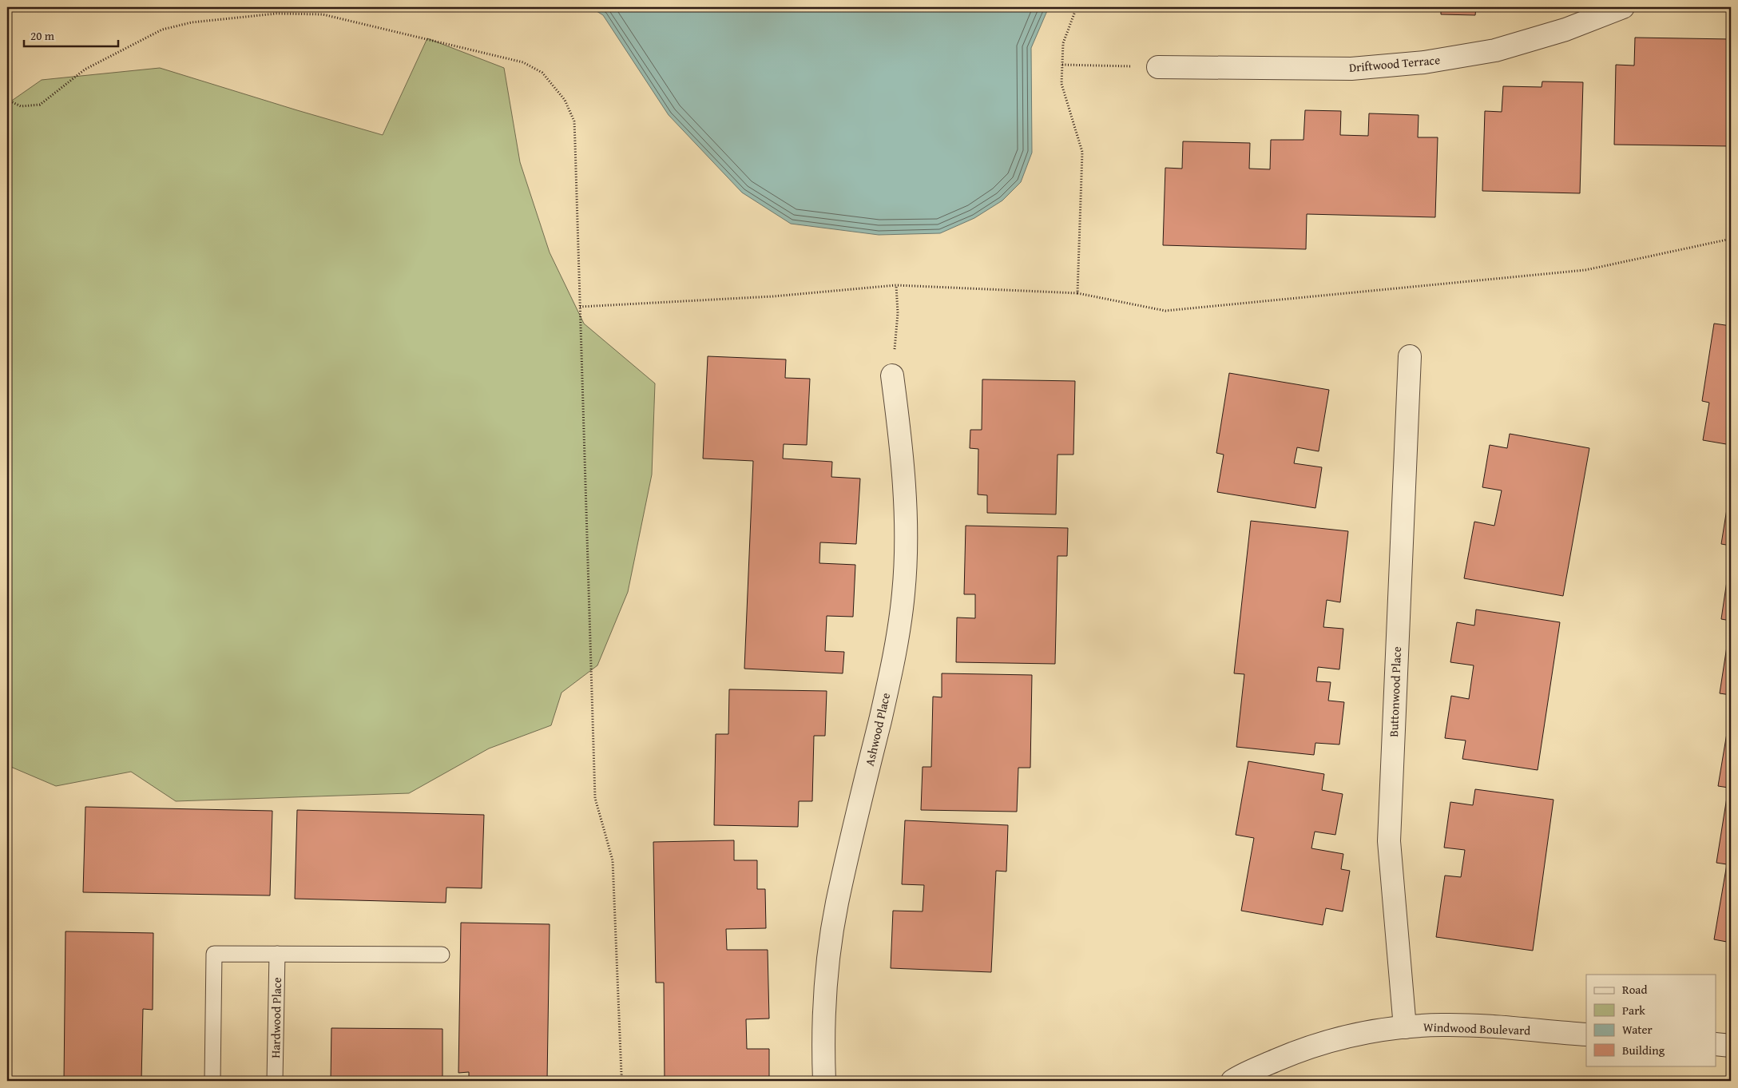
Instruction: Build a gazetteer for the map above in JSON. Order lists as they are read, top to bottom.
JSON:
{
  "streets": {
    "street": [
      "Driftwood Terrace",
      "Buttonwood Place",
      "Ashwood Place",
      "Windwood Boulevard"
    ],
    "lane": ["Hardwood Place"]
  },
  "crossings": [
    ["Buttonwood Place", "Windwood Boulevard"]
  ],
  "legend": [
    "Road",
    "Park",
    "Water",
    "Building"
  ],
  "scale_bar": "20 m"
}
